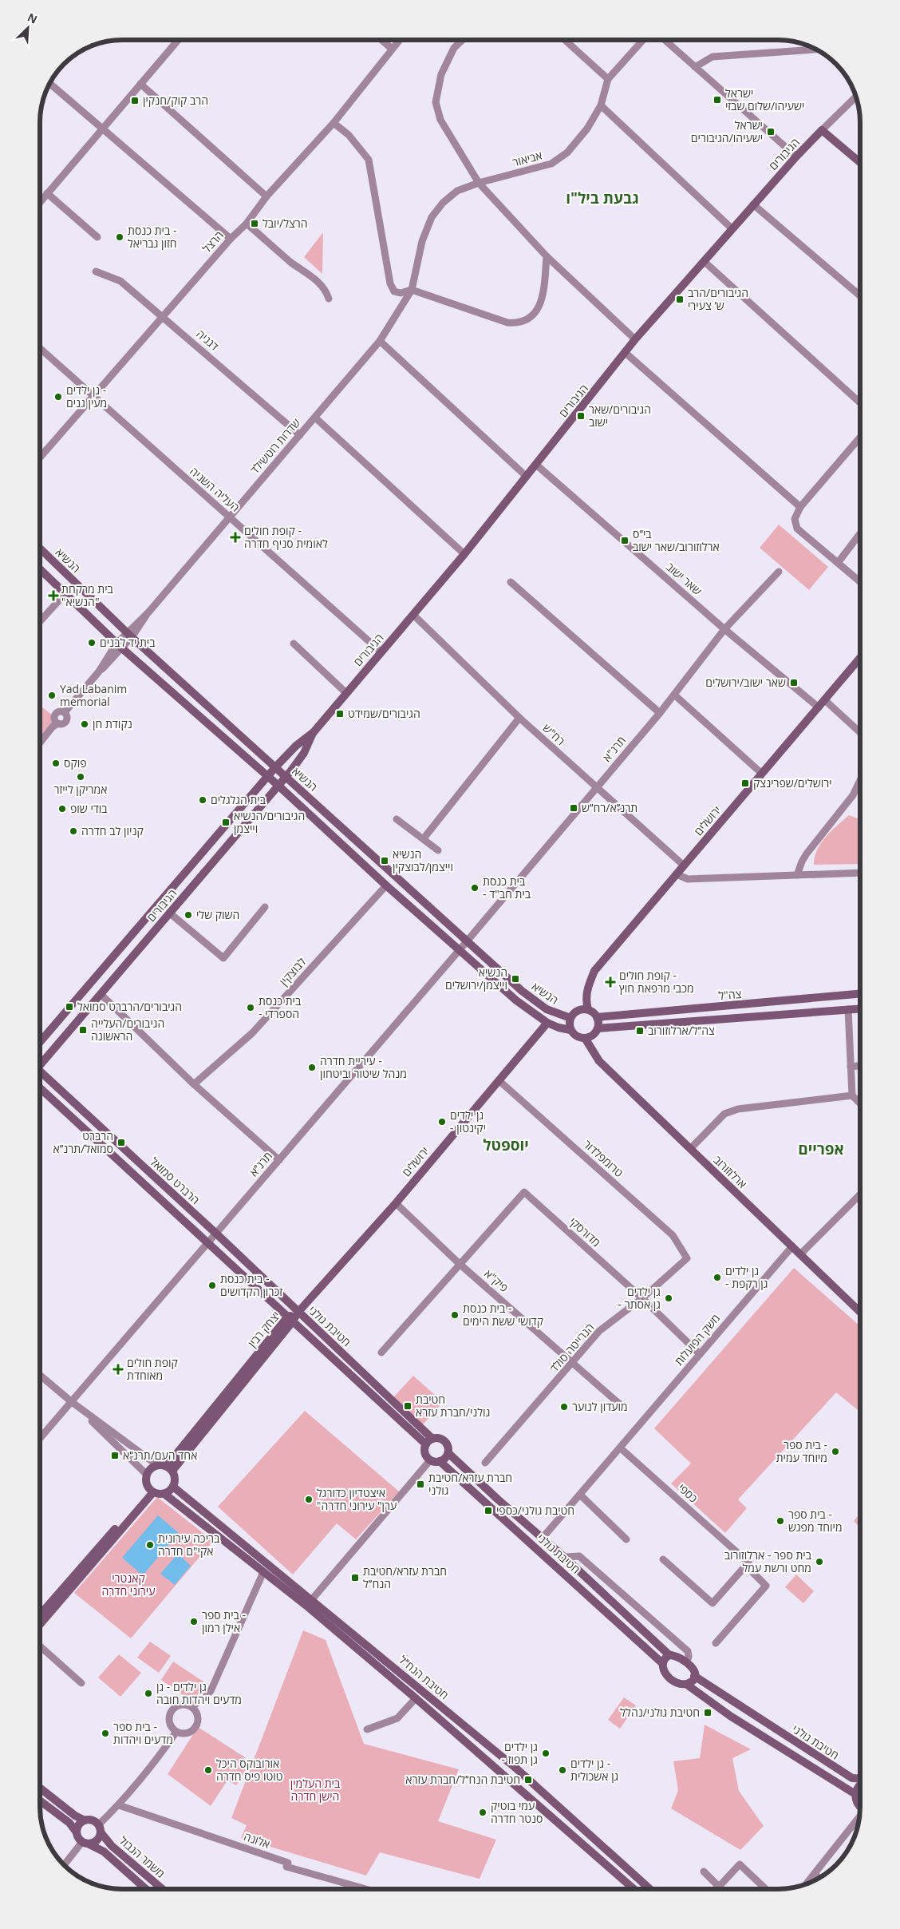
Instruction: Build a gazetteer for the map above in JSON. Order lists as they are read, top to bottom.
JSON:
{
  "streets": {
    "street": [
      "הגיבורים",
      "אביאור",
      "הרצל",
      "דגניה",
      "שדרות רוטשילד",
      "העליה השניה",
      "הנשיא",
      "שאר ישוב",
      "רח\"ש",
      "תרנ\"א",
      "ירושלים",
      "לבוצקין",
      "צה\"ל",
      "טרומפלדור",
      "תרנ״א",
      "ארלוזורוב",
      "הרברט סמואל",
      "מדורסקי",
      "פיק\"א",
      "חטיבת גולני",
      "יצחק רבין",
      "משק הפועלות",
      "הנרייטה סולד",
      "כספי",
      "חטיבת הנח״ל",
      "אלונה",
      "משמר הגבול"
    ]
  },
  "crossings": [
    ["הגיבורים", "העליה השניה"],
    ["הגיבורים", "הנשיא"],
    ["הגיבורים", "שאר ישוב"],
    ["הגיבורים", "רח\"ש"],
    ["אביאור", "שדרות רוטשילד"],
    ["הרצל", "דגניה"],
    ["הרצל", "העליה השניה"],
    ["דגניה", "שדרות רוטשילד"],
    ["שדרות רוטשילד", "העליה השניה"],
    ["שדרות רוטשילד", "הנשיא"],
    ["הנשיא", "תרנ\"א"],
    ["הנשיא", "ירושלים"],
    ["הנשיא", "לבוצקין"],
    ["הנשיא", "צה\"ל"],
    ["הנשיא", "תרנ״א"],
    ["הנשיא", "ארלוזורוב"],
    ["שאר ישוב", "תרנ\"א"],
    ["שאר ישוב", "ירושלים"],
    ["רח\"ש", "תרנ\"א"],
    ["רח\"ש", "ירושלים"],
    ["תרנ\"א", "תרנ״א"],
    ["ירושלים", "צה\"ל"],
    ["ירושלים", "טרומפלדור"],
    ["ירושלים", "ארלוזורוב"],
    ["ירושלים", "הרברט סמואל"],
    ["ירושלים", "פיק\"א"],
    ["ירושלים", "חטיבת גולני"],
    ["ירושלים", "יצחק רבין"],
    ["צה\"ל", "ארלוזורוב"],
    ["טרומפלדור", "הנרייטה סולד"],
    ["תרנ״א", "הרברט סמואל"],
    ["ארלוזורוב", "משק הפועלות"],
    ["הרברט סמואל", "חטיבת גולני"],
    ["הרברט סמואל", "יצחק רבין"],
    ["מדורסקי", "פיק\"א"],
    ["מדורסקי", "משק הפועלות"],
    ["מדורסקי", "הנרייטה סולד"],
    ["פיק\"א", "הנרייטה סולד"],
    ["חטיבת גולני", "יצחק רבין"],
    ["יצחק רבין", "חטיבת הנח״ל"],
    ["משק הפועלות", "כספי"]
  ],
  "districts": ["גבעת ביל\"ו", "יוספטל", "אפריים"],
  "parks": ["קאנטרי עירוני חדרה", "בית העלמין הישן חדרה"],
  "places": {
    "transit": [
      "ישראל ישעיהו/שלום שבזי",
      "הרב קוק/חנקין",
      "ישראל ישעיהו/הגיבורים",
      "הרצל/יובל",
      "הגיבורים/הרב ש׳ צעירי",
      "הגיבורים/שאר ישוב",
      "בי״ס ארלוזורוב/שאר ישוב",
      "שאר ישוב/ירושלים",
      "הגיבורים/שמידט",
      "ירושלים/שפרינצק",
      "תרנ״א/רח״ש",
      "הגיבורים/הנשיא וייצמן",
      "הנשיא וייצמן/לבוצקין",
      "הנשיא וייצמן/ירושלים",
      "הגיבורים/הרברט סמואל",
      "הגיבורים/העלייה הראשונה",
      "צה״ל/ארלוזורוב",
      "הרברט סמואל/תרנ״א",
      "חטיבת גולני/חברת עזרא",
      "אחד העם/תרנ״א",
      "חברת עזרא/חטיבת גולני",
      "חטיבת גולני/כספי",
      "חברת עזרא/חטיבת הנח״ל",
      "חטיבת גולני/נהלל",
      "חטיבת הנח״ל/חברת עזרא"
    ],
    "other": [
      "בית כנסת - חזון גבריאל",
      "גן ילדים - מעין גנים",
      "בית יד לבנים",
      "Yad Labanim memorial",
      "נקודת חן",
      "פוקס",
      "אמריקן לייזר",
      "בית הגלגלים",
      "בודי שופ",
      "קניון לב חדרה",
      "בית כנסת - בית חב\"ד",
      "השוק שלי",
      "בית כנסת - הספרדי",
      "עיריית חדרה - מנהל שיטור וביטחון",
      "גן ילדים - יקינטון",
      "גן ילדים - גן רקפת",
      "בית כנסת - זכרון הקדושים",
      "גן ילדים - גן אסתר",
      "בית כנסת - קדושי ששת הימים",
      "מועדון לנוער",
      "בית ספר - מיוחד עמית",
      "איצטדיון כדורגל \"ערן\" עירוני חדרה",
      "בית ספר - מיוחד מפגש",
      "בריכה עירונית אקי\"ם חדרה",
      "בית ספר - ארלוזורוב מחט ורשת עמל",
      "בית ספר - אילן רמון",
      "גן ילדים - גן מדעים ויהדות חובה",
      "בית ספר - מדעים ויהדות",
      "גן ילדים - גן תפוז",
      "אורובוקס היכל טוטו פיס חדרה",
      "גן ילדים - גן אשכולית",
      "עמי בוטיק סנטר חדרה"
    ],
    "health": [
      "קופת חולים - לאומית סניף חדרה",
      "בית מרקחת \"הנשיא\"",
      "קופת חולים - מכבי מרפאת חוץ",
      "קופת חולים מאוחדת"
    ]
  },
  "north": "top right"
}
